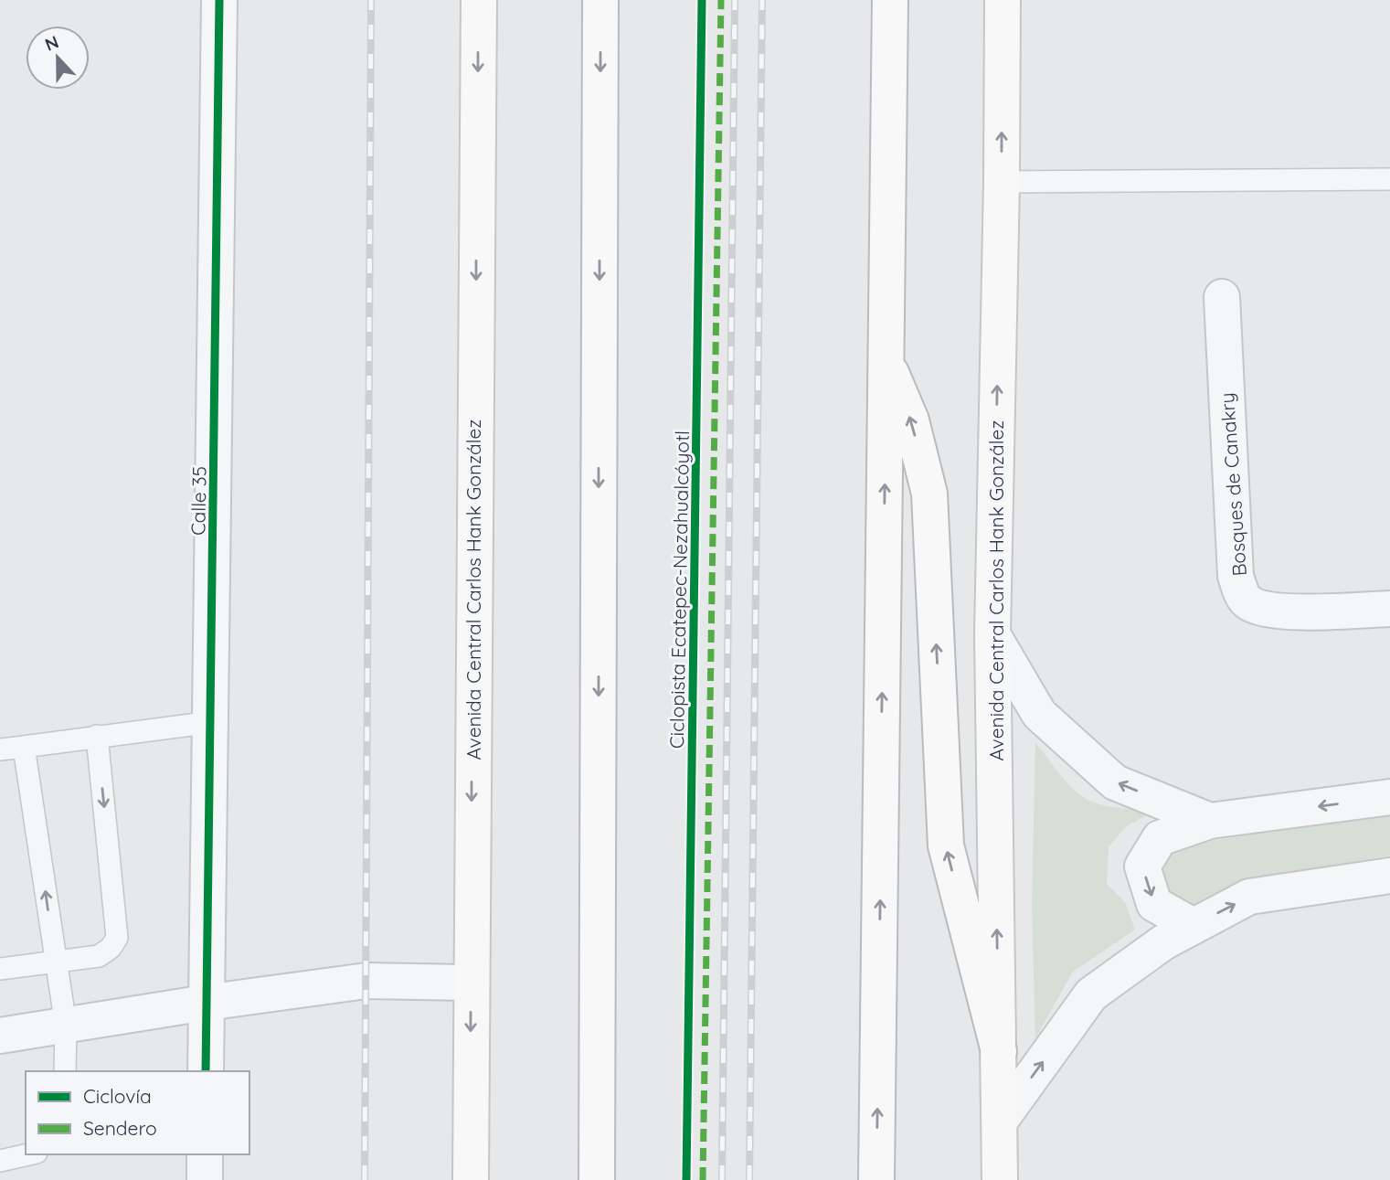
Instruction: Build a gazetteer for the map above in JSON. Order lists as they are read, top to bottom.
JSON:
{
  "streets": {
    "main road": ["Avenida Central Carlos Hank González"],
    "street": ["Bosques de Canakry", "Calle 35"],
    "cycle path": ["Ciclopista Ecatepec-Nezahualcóyotl"]
  },
  "legend": ["Ciclovía", "Sendero"],
  "north": "top"
}
